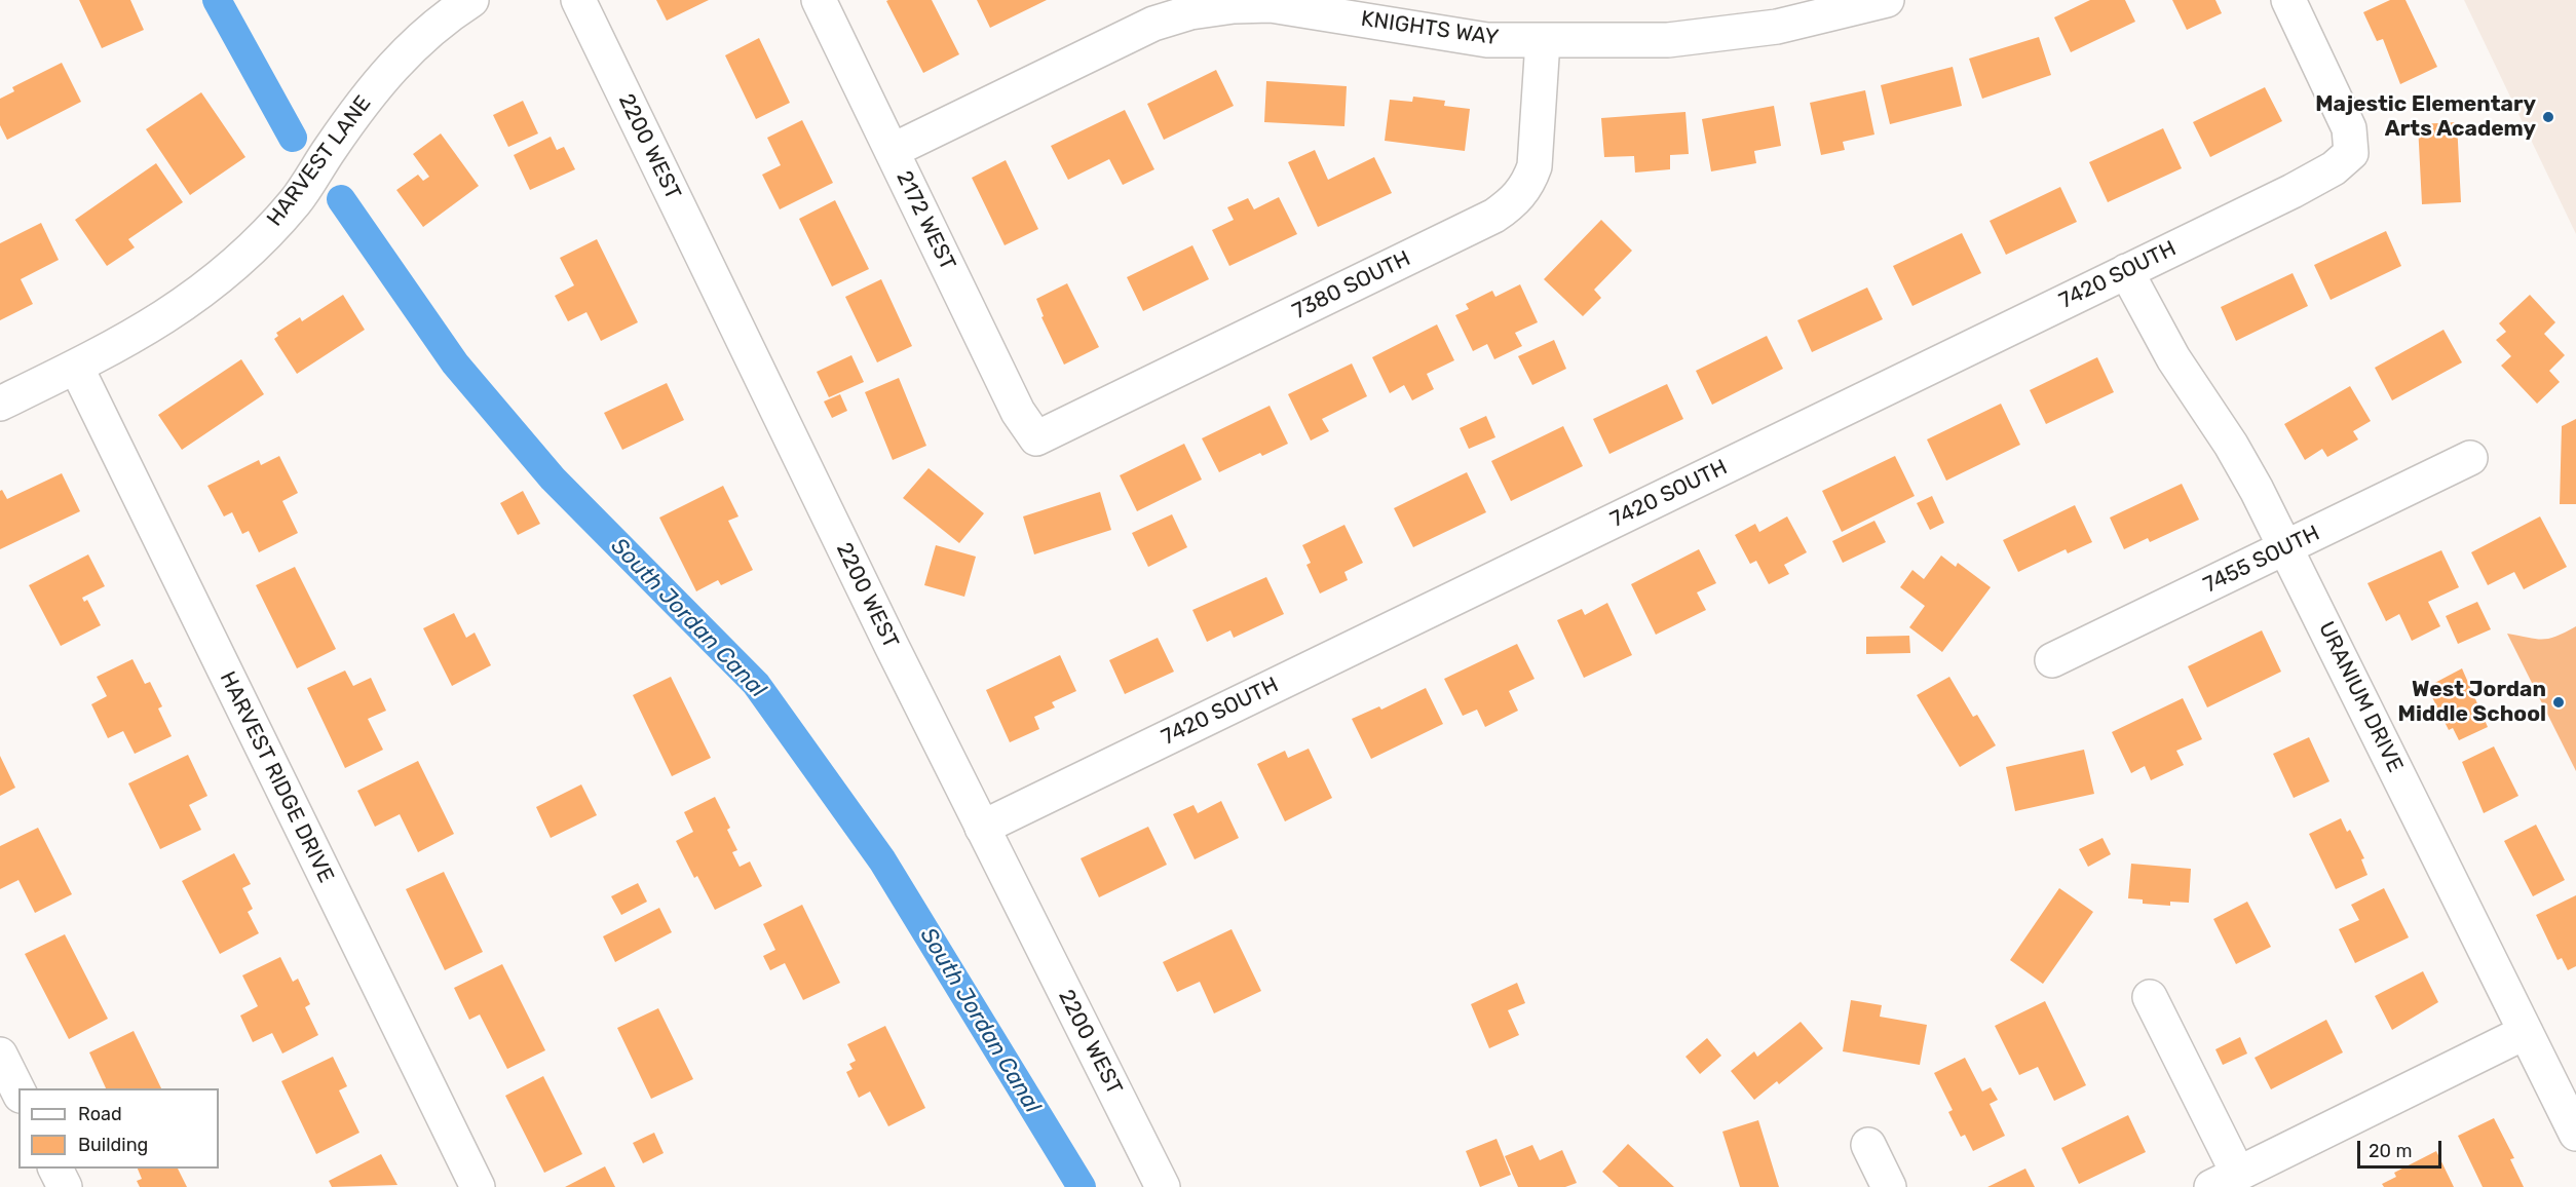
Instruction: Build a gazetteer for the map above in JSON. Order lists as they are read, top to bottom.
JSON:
{
  "streets": {
    "street": [
      "KNIGHTS WAY",
      "2200 WEST",
      "HARVEST LANE",
      "2172 WEST",
      "7420 SOUTH",
      "7380 SOUTH",
      "7455 SOUTH",
      "URANIUM DRIVE",
      "HARVEST RIDGE DRIVE"
    ]
  },
  "crossings": [
    ["KNIGHTS WAY", "2172 WEST"],
    ["KNIGHTS WAY", "7380 SOUTH"],
    ["2200 WEST", "7420 SOUTH"],
    ["HARVEST LANE", "HARVEST RIDGE DRIVE"],
    ["2172 WEST", "7380 SOUTH"],
    ["7420 SOUTH", "URANIUM DRIVE"],
    ["7455 SOUTH", "URANIUM DRIVE"]
  ],
  "water": ["South Jordan Canal"],
  "places": ["Majestic Elementary Arts Academy", "West Jordan Middle School"],
  "legend": ["Road", "Building"],
  "scale_bar": "20 m"
}
